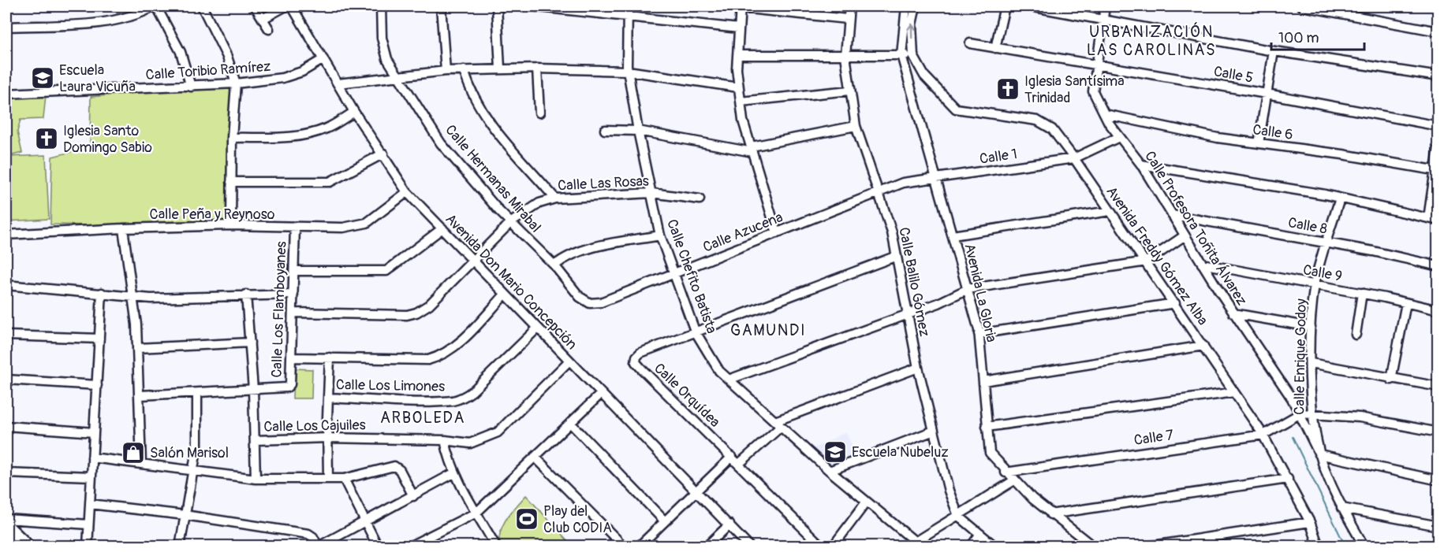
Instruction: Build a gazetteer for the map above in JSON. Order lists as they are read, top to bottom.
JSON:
{
  "streets": {
    "street": [
      "Calle Toribio Ramírez",
      "Calle 5",
      "Calle 6",
      "Calle 1",
      "Calle Hermanas Mirabal",
      "Calle Las Rosas",
      "Calle Peña y Reynoso",
      "Calle 8",
      "Calle Profesora Toñita Álvarez",
      "Calle Azucena",
      "Avenida Freddy Gómez Alba",
      "Calle 9",
      "Calle Chefito Batista",
      "Avenida Don Mario Concepción",
      "Calle Balilo Gómez",
      "Avenida La Gloria",
      "Calle Los Flamboyanes",
      "Calle Enrique Godoy",
      "Calle Los Limones",
      "Calle Orquídea",
      "Calle Los Cajuiles",
      "Calle 7"
    ]
  },
  "crossings": [
    ["Calle Toribio Ramírez", "Avenida Don Mario Concepción"],
    ["Calle 5", "Calle Profesora Toñita Álvarez"],
    ["Calle 6", "Calle Profesora Toñita Álvarez"],
    ["Calle 1", "Calle Profesora Toñita Álvarez"],
    ["Calle 1", "Calle Azucena"],
    ["Calle 1", "Avenida Freddy Gómez Alba"],
    ["Calle 1", "Calle Balilo Gómez"],
    ["Calle 1", "Avenida La Gloria"],
    ["Calle Hermanas Mirabal", "Calle Las Rosas"],
    ["Calle Hermanas Mirabal", "Calle Azucena"],
    ["Calle Las Rosas", "Calle Chefito Batista"],
    ["Calle Las Rosas", "Avenida Don Mario Concepción"],
    ["Calle Las Rosas", "Calle Los Flamboyanes"],
    ["Calle Peña y Reynoso", "Avenida Don Mario Concepción"],
    ["Calle Peña y Reynoso", "Calle Los Flamboyanes"],
    ["Calle 8", "Calle Profesora Toñita Álvarez"],
    ["Calle 8", "Calle Enrique Godoy"],
    ["Calle Profesora Toñita Álvarez", "Calle 9"],
    ["Calle Profesora Toñita Álvarez", "Calle Enrique Godoy"],
    ["Calle Profesora Toñita Álvarez", "Calle 7"],
    ["Calle Azucena", "Calle Chefito Batista"],
    ["Calle Azucena", "Calle Balilo Gómez"],
    ["Avenida Freddy Gómez Alba", "Calle 7"],
    ["Calle 9", "Calle Enrique Godoy"],
    ["Calle Chefito Batista", "Calle Orquídea"],
    ["Avenida Don Mario Concepción", "Calle Los Limones"],
    ["Avenida Don Mario Concepción", "Calle Los Cajuiles"],
    ["Calle Balilo Gómez", "Calle Orquídea"],
    ["Avenida La Gloria", "Calle 7"]
  ],
  "districts": ["URBANIZACIÓN LAS CAROLINAS", "GAMUNDI", "ARBOLEDA"],
  "places": {
    "school or university": ["Escuela Laura Vicuña", "Escuela Nubeluz"],
    "church": ["Iglesia Santísima Trinidad", "Iglesia Santo Domingo Sabio"],
    "shop": ["Salón Marisol"],
    "sports": ["Play del Club CODIA"]
  },
  "scale_bar": "100 m"
}
